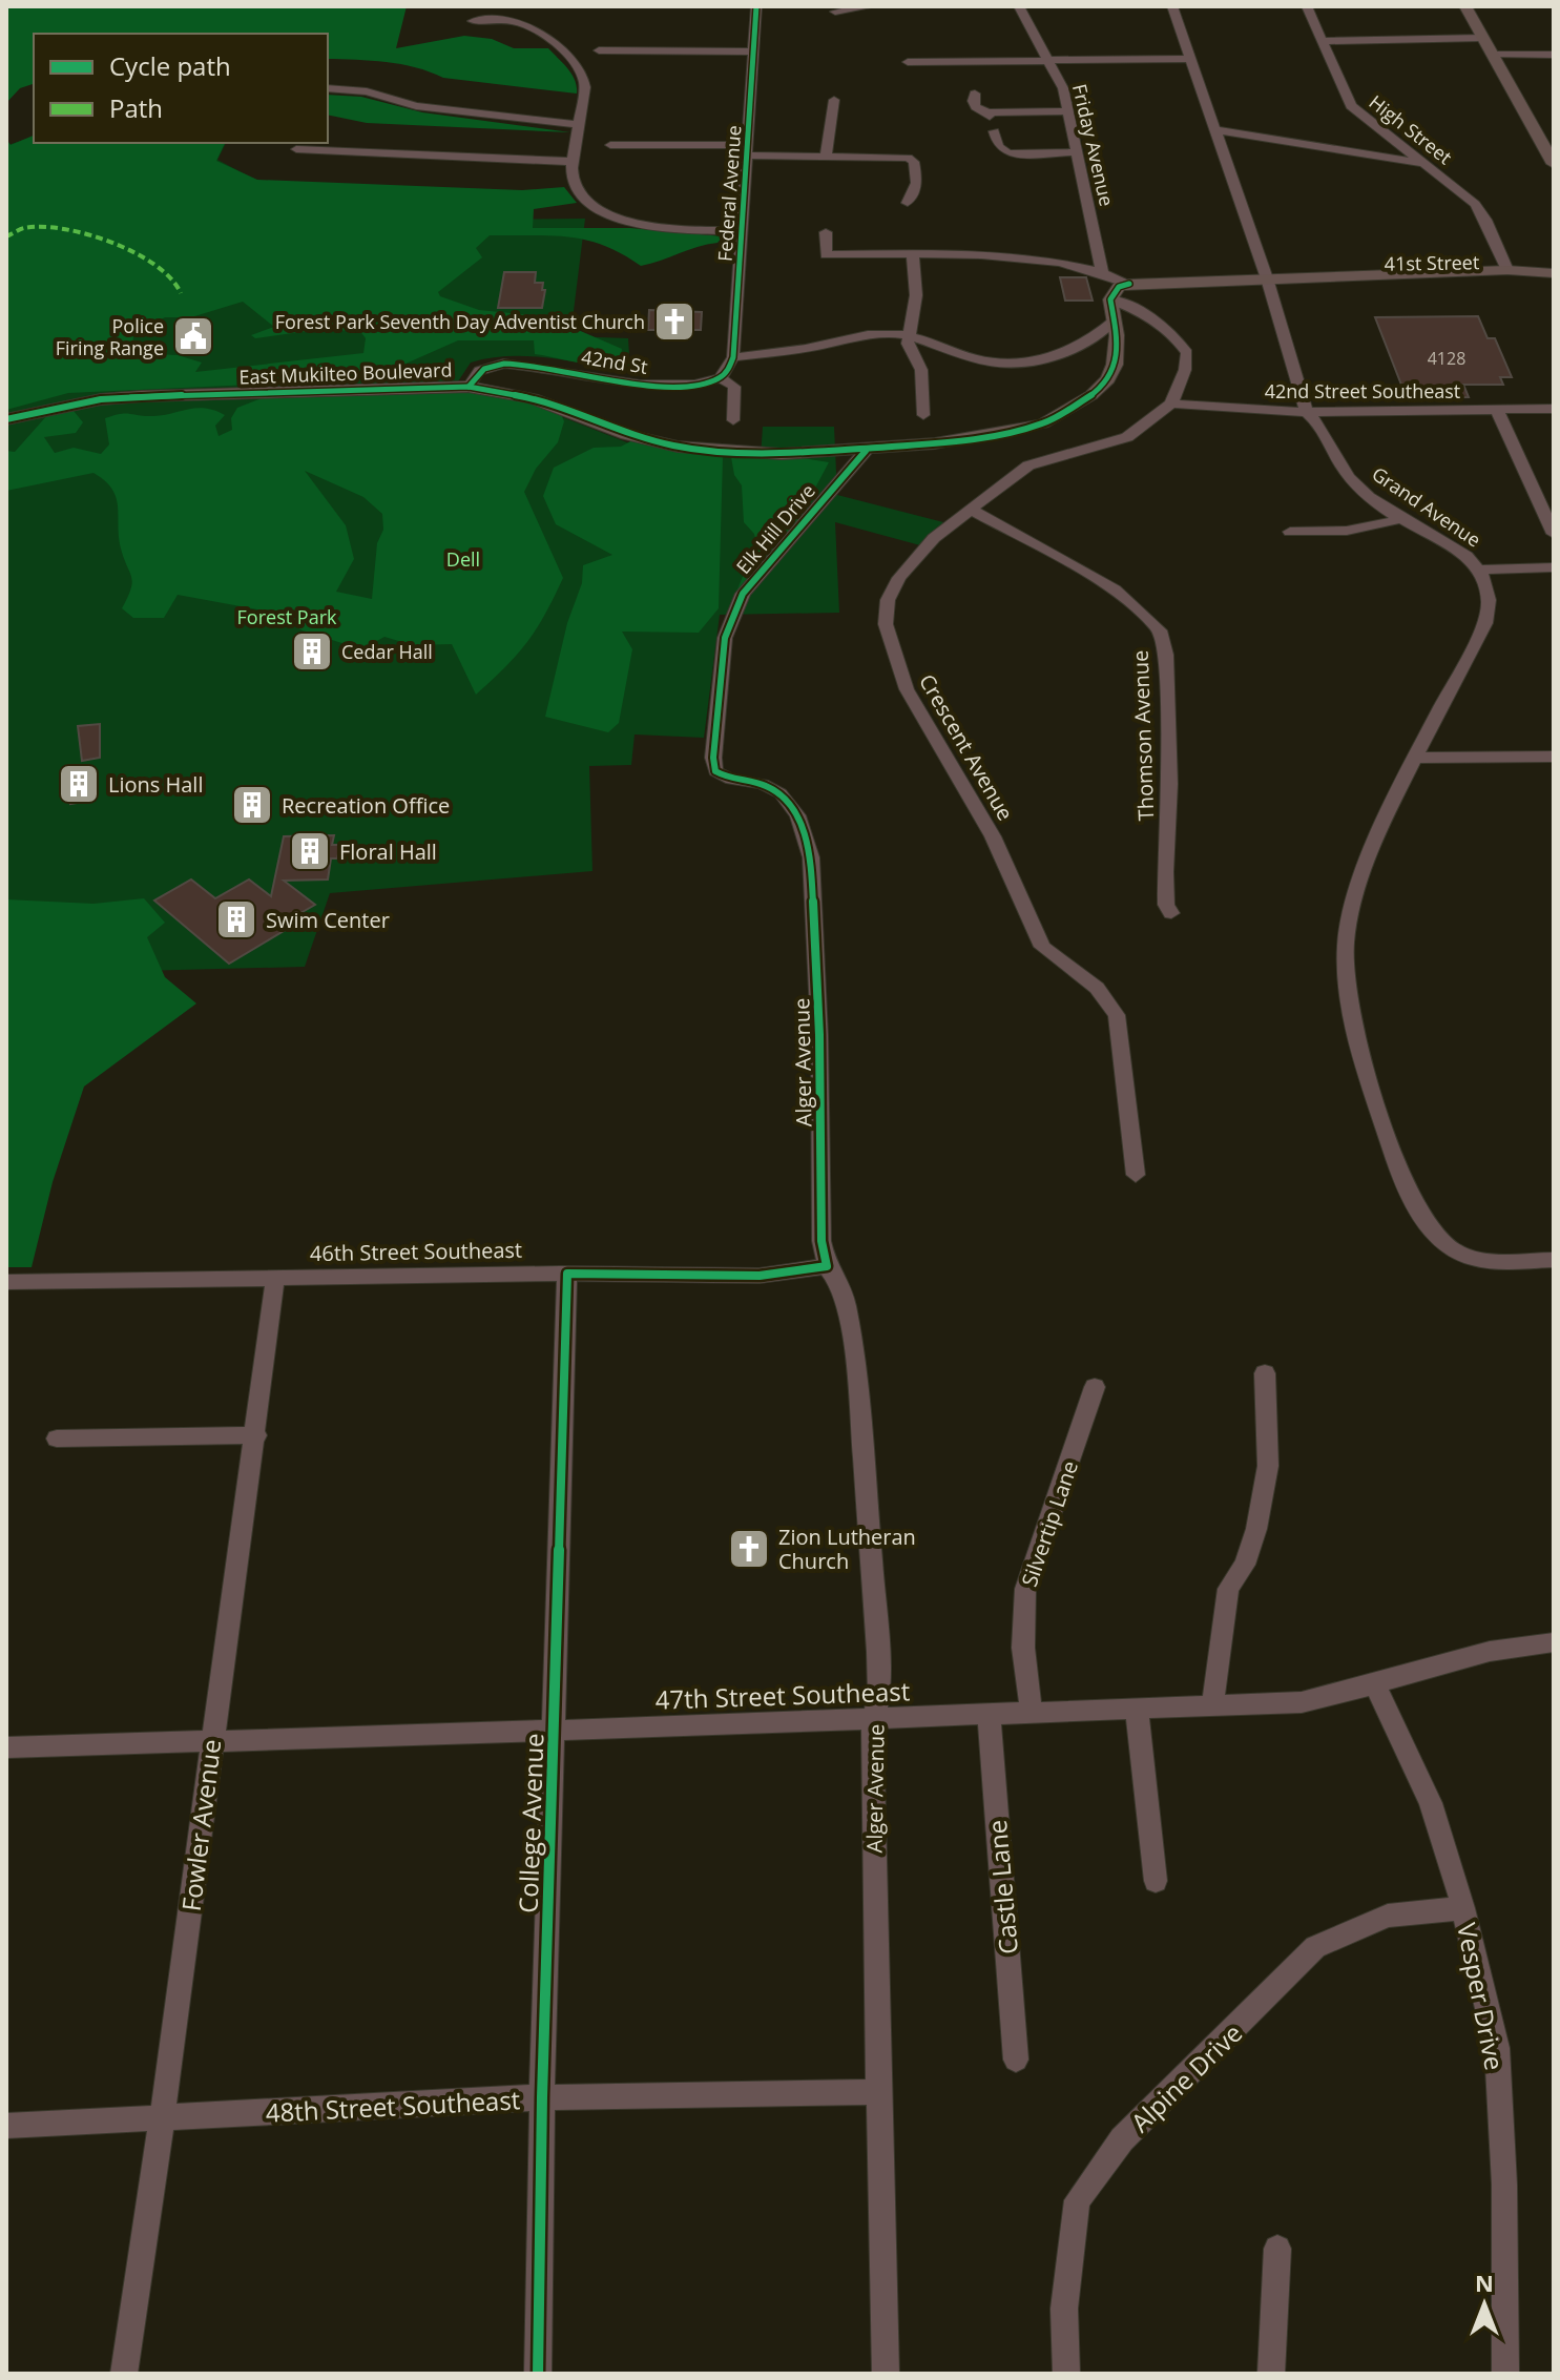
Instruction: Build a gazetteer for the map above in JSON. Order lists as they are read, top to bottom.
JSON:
{
  "streets": {
    "main road": ["41st Street", "East Mukilteo Boulevard"],
    "street": [
      "High Street",
      "Friday Avenue",
      "Federal Avenue",
      "42nd St",
      "42nd Street Southeast",
      "Grand Avenue",
      "Elk Hill Drive",
      "Thomson Avenue",
      "Crescent Avenue",
      "Alger Avenue",
      "46th Street Southeast",
      "Silvertip Lane",
      "47th Street Southeast",
      "College Avenue",
      "Fowler Avenue",
      "Castle Lane",
      "Vesper Drive",
      "Alpine Drive",
      "48th Street Southeast"
    ]
  },
  "crossings": [
    ["High Street", "41st Street"],
    ["Federal Avenue", "42nd St"],
    ["41st Street", "Grand Avenue"],
    ["42nd St", "East Mukilteo Boulevard"],
    ["East Mukilteo Boulevard", "Elk Hill Drive"],
    ["42nd Street Southeast", "Grand Avenue"],
    ["42nd Street Southeast", "Crescent Avenue"],
    ["Elk Hill Drive", "Alger Avenue"],
    ["Thomson Avenue", "Crescent Avenue"],
    ["Alger Avenue", "46th Street Southeast"],
    ["Alger Avenue", "47th Street Southeast"],
    ["Alger Avenue", "48th Street Southeast"],
    ["46th Street Southeast", "College Avenue"],
    ["46th Street Southeast", "Fowler Avenue"],
    ["Silvertip Lane", "47th Street Southeast"],
    ["47th Street Southeast", "College Avenue"],
    ["47th Street Southeast", "Fowler Avenue"],
    ["47th Street Southeast", "Castle Lane"],
    ["47th Street Southeast", "Vesper Drive"],
    ["College Avenue", "48th Street Southeast"],
    ["Fowler Avenue", "48th Street Southeast"],
    ["Vesper Drive", "Alpine Drive"]
  ],
  "parks": ["Dell", "Forest Park"],
  "places": {
    "church": ["Forest Park Seventh Day Adventist Church", "Zion Lutheran Church"],
    "public building": ["Police Firing Range"],
    "building": [
      "Cedar Hall",
      "Lions Hall",
      "Recreation Office",
      "Floral Hall",
      "Swim Center"
    ]
  },
  "house_numbers": ["4128"],
  "legend": ["Cycle path", "Path"],
  "north": "top"
}
